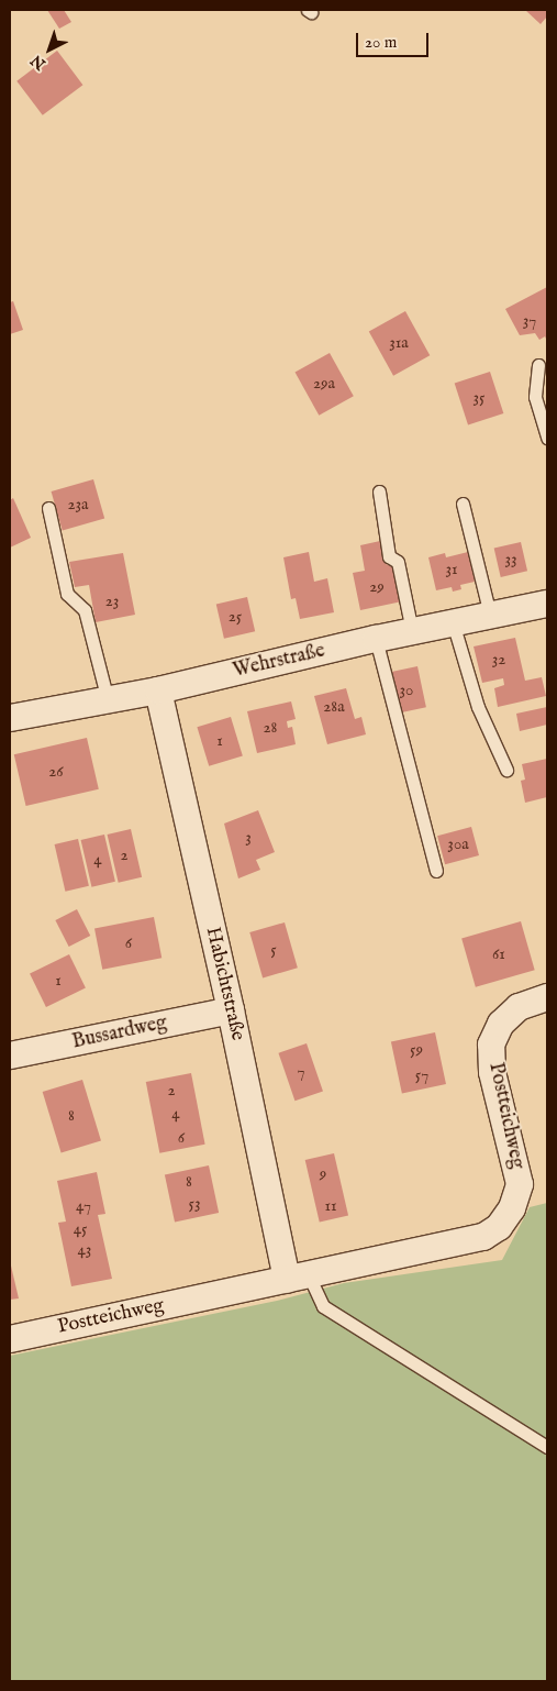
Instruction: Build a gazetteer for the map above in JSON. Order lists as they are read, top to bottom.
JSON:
{
  "streets": {
    "street": [
      "Wehrstraße",
      "Habichtstraße",
      "Bussardweg",
      "Postteichweg"
    ]
  },
  "crossings": [
    ["Wehrstraße", "Habichtstraße"],
    ["Habichtstraße", "Bussardweg"],
    ["Habichtstraße", "Postteichweg"]
  ],
  "house_numbers": [
    "37",
    "31a",
    "29a",
    "35",
    "23a",
    "33",
    "31",
    "29",
    "23",
    "25",
    "32",
    "30",
    "28a",
    "28",
    "1",
    "26",
    "3",
    "30a",
    "2",
    "4",
    "6",
    "5",
    "61",
    "1",
    "59",
    "7",
    "57",
    "2",
    "4",
    "8",
    "6",
    "9",
    "8",
    "53",
    "47",
    "11",
    "45",
    "43"
  ],
  "scale_bar": "20 m",
  "north": "bottom left"
}
